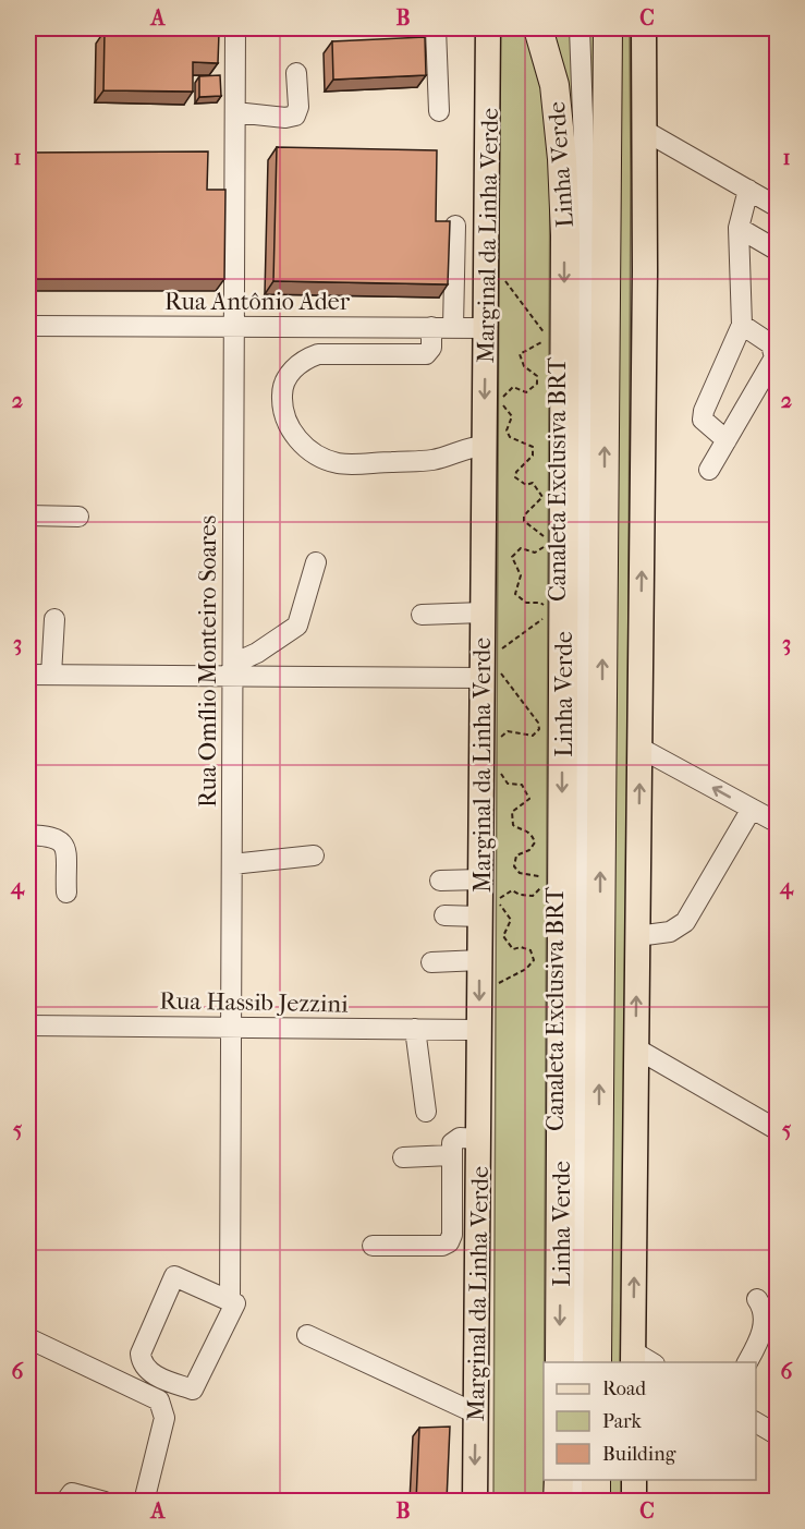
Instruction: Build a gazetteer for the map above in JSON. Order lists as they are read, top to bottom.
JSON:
{
  "streets": {
    "highway": ["Linha Verde"],
    "main road": ["Marginal da Linha Verde"],
    "street": [
      "Rua Antônio Ader",
      "Canaleta Exclusiva BRT",
      "Rua Omílio Monteiro Soares",
      "Rua Hassib Jezzini"
    ]
  },
  "crossings": [
    ["Marginal da Linha Verde", "Rua Antônio Ader"],
    ["Marginal da Linha Verde", "Rua Hassib Jezzini"],
    ["Rua Antônio Ader", "Rua Omílio Monteiro Soares"],
    ["Rua Omílio Monteiro Soares", "Rua Hassib Jezzini"]
  ],
  "legend": ["Road", "Park", "Building"],
  "grid": {
    "columns": ["A", "B", "C"],
    "rows": [
      "1",
      "2",
      "3",
      "4",
      "5",
      "6"
    ]
  }
}
